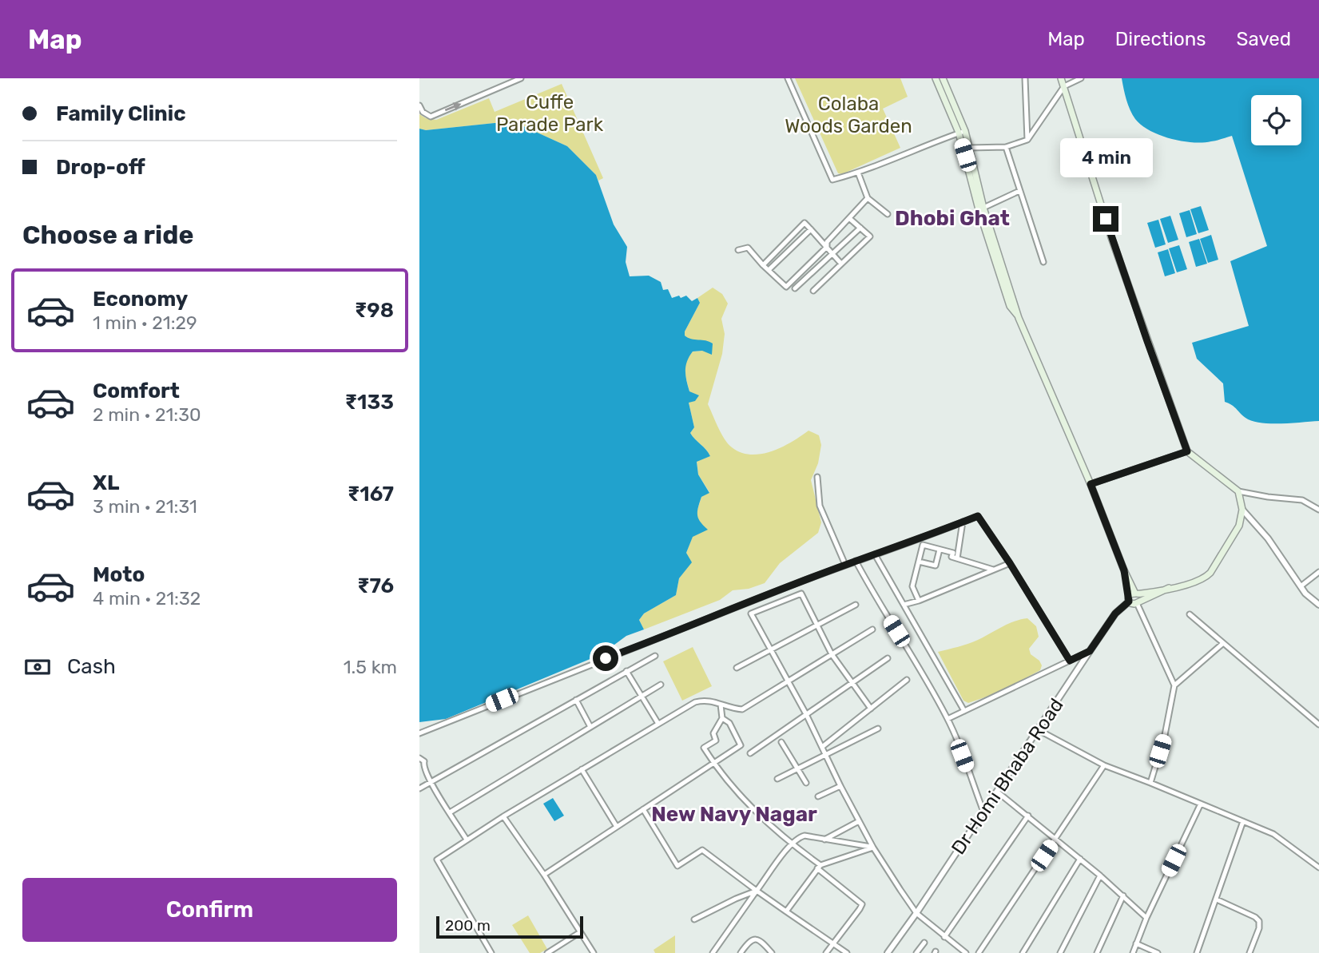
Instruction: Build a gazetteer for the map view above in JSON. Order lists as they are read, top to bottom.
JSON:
{
  "streets": {
    "street": ["Dr Homi Bhaba Road"]
  },
  "districts": ["Dhobi Ghat", "New Navy Nagar"],
  "parks": ["Cuffe Parade Park", "Colaba Woods Garden"],
  "scale_bar": "200 m",
  "page": {
    "header": "Map",
    "nav": ["Map", "Directions", "Saved"],
    "banner": ["Family Clinic", "Drop-off"],
    "bubble": "4 min",
    "heading": "Choose a ride",
    "list": [
      {
        "name": "Economy",
        "note": "1 min · 21:29",
        "value": "₹98"
      },
      {
        "name": "Comfort",
        "note": "2 min · 21:30",
        "value": "₹133"
      },
      {
        "name": "XL",
        "note": "3 min · 21:31",
        "value": "₹167"
      },
      {
        "name": "Moto",
        "note": "4 min · 21:32",
        "value": "₹76"
      }
    ],
    "pay": ["Cash", "1.5 km"],
    "buttons": "Confirm",
    "scale": "200 m"
  }
}
